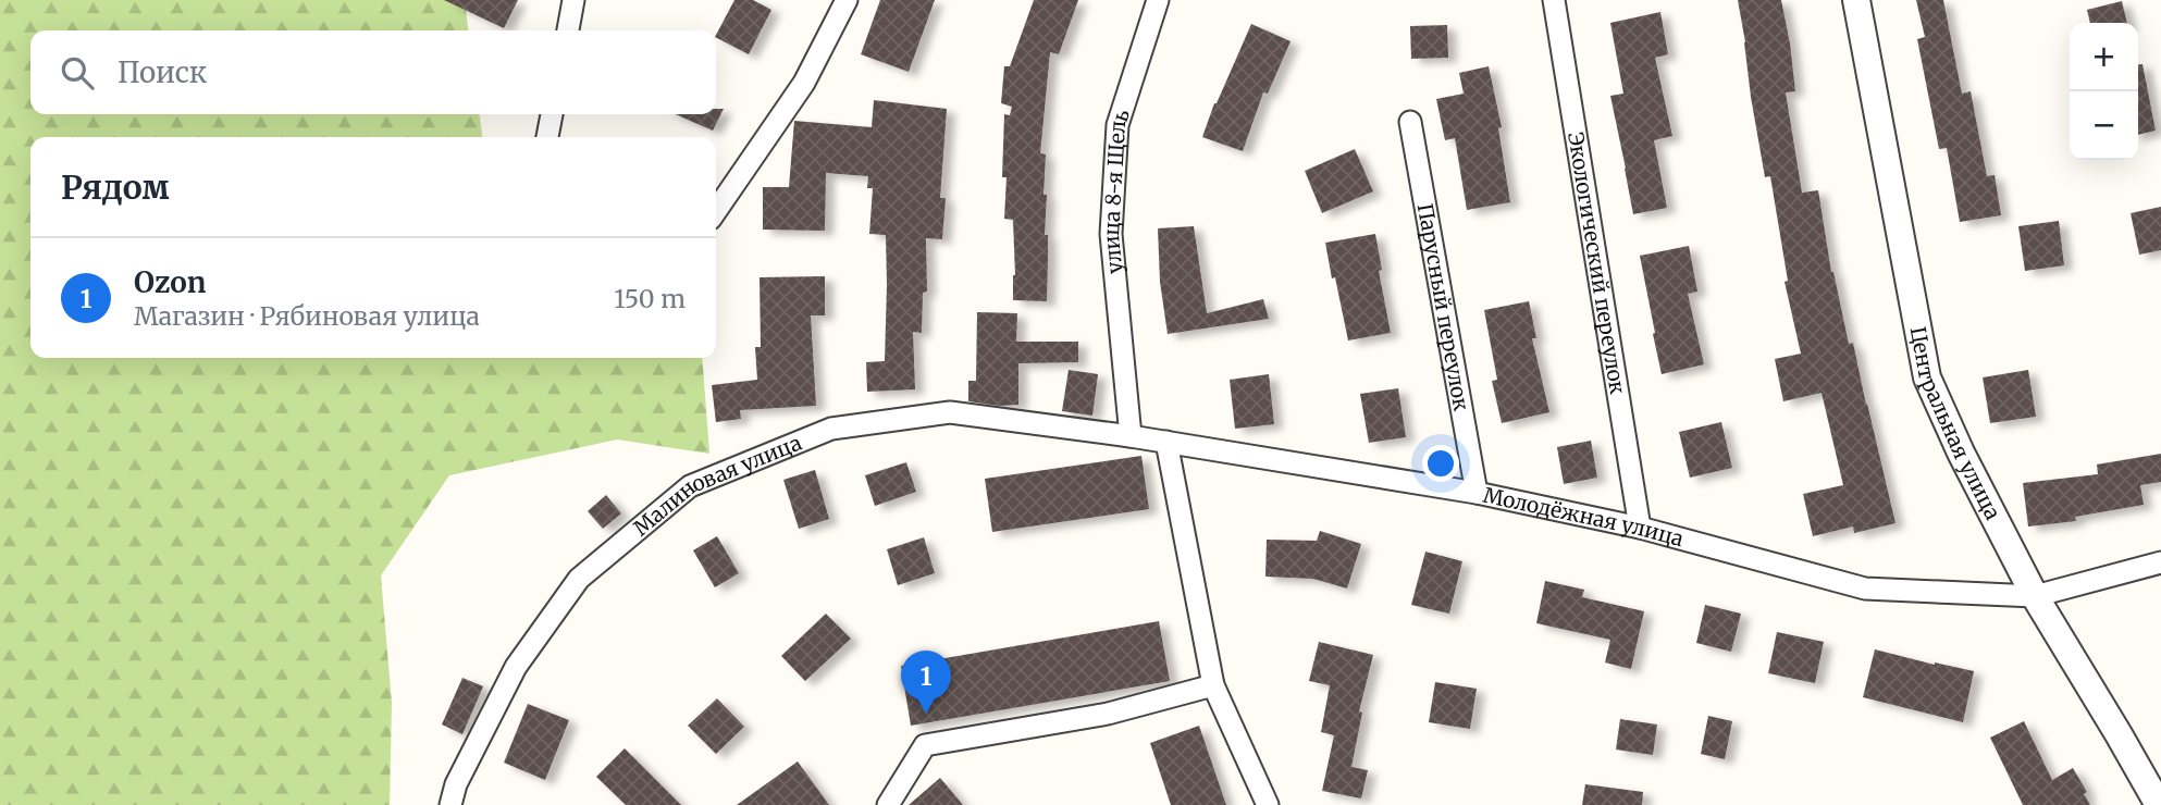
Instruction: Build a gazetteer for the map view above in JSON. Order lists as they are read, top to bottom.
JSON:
{
  "streets": {
    "street": [
      "улица 8-я Щель",
      "Экологический переулок",
      "Парусный переулок",
      "Центральная улица",
      "Малиновая улица",
      "Молодёжная улица"
    ]
  },
  "crossings": [
    ["улица 8-я Щель", "Малиновая улица"],
    ["улица 8-я Щель", "Молодёжная улица"],
    ["Экологический переулок", "Молодёжная улица"],
    ["Парусный переулок", "Молодёжная улица"],
    ["Центральная улица", "Молодёжная улица"],
    ["Малиновая улица", "Молодёжная улица"]
  ],
  "page": {
    "map_buttons": ["+", "−"],
    "search": "Поиск",
    "heading": "Рядом",
    "list": [
      {
        "mark": "1",
        "name": "Ozon",
        "note": "Магазин · Рябиновая улица",
        "value": "150 m"
      }
    ],
    "pins": "1"
  }
}
